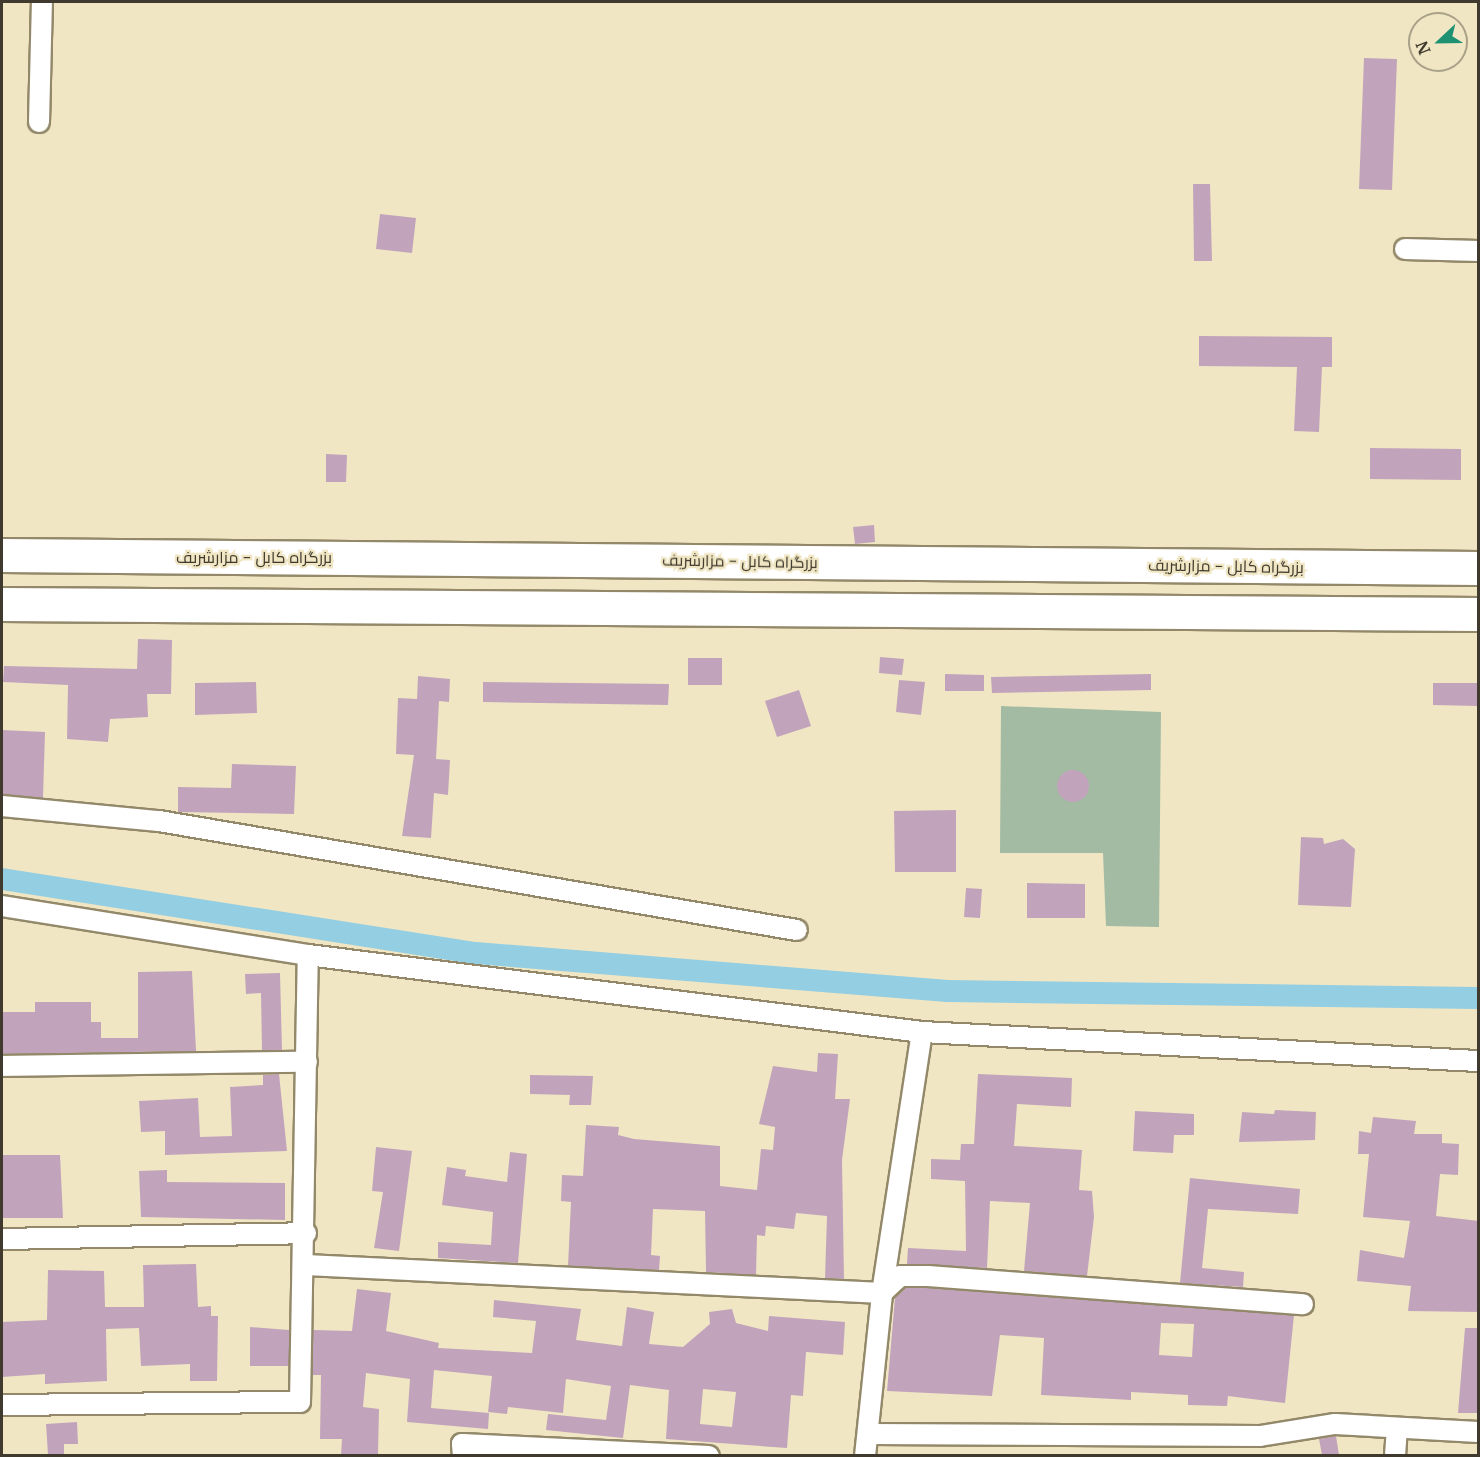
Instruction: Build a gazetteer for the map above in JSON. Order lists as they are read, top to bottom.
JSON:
{
  "streets": {
    "highway": ["بزرگراه کابل - مزارشریف"]
  },
  "north": "left"
}
